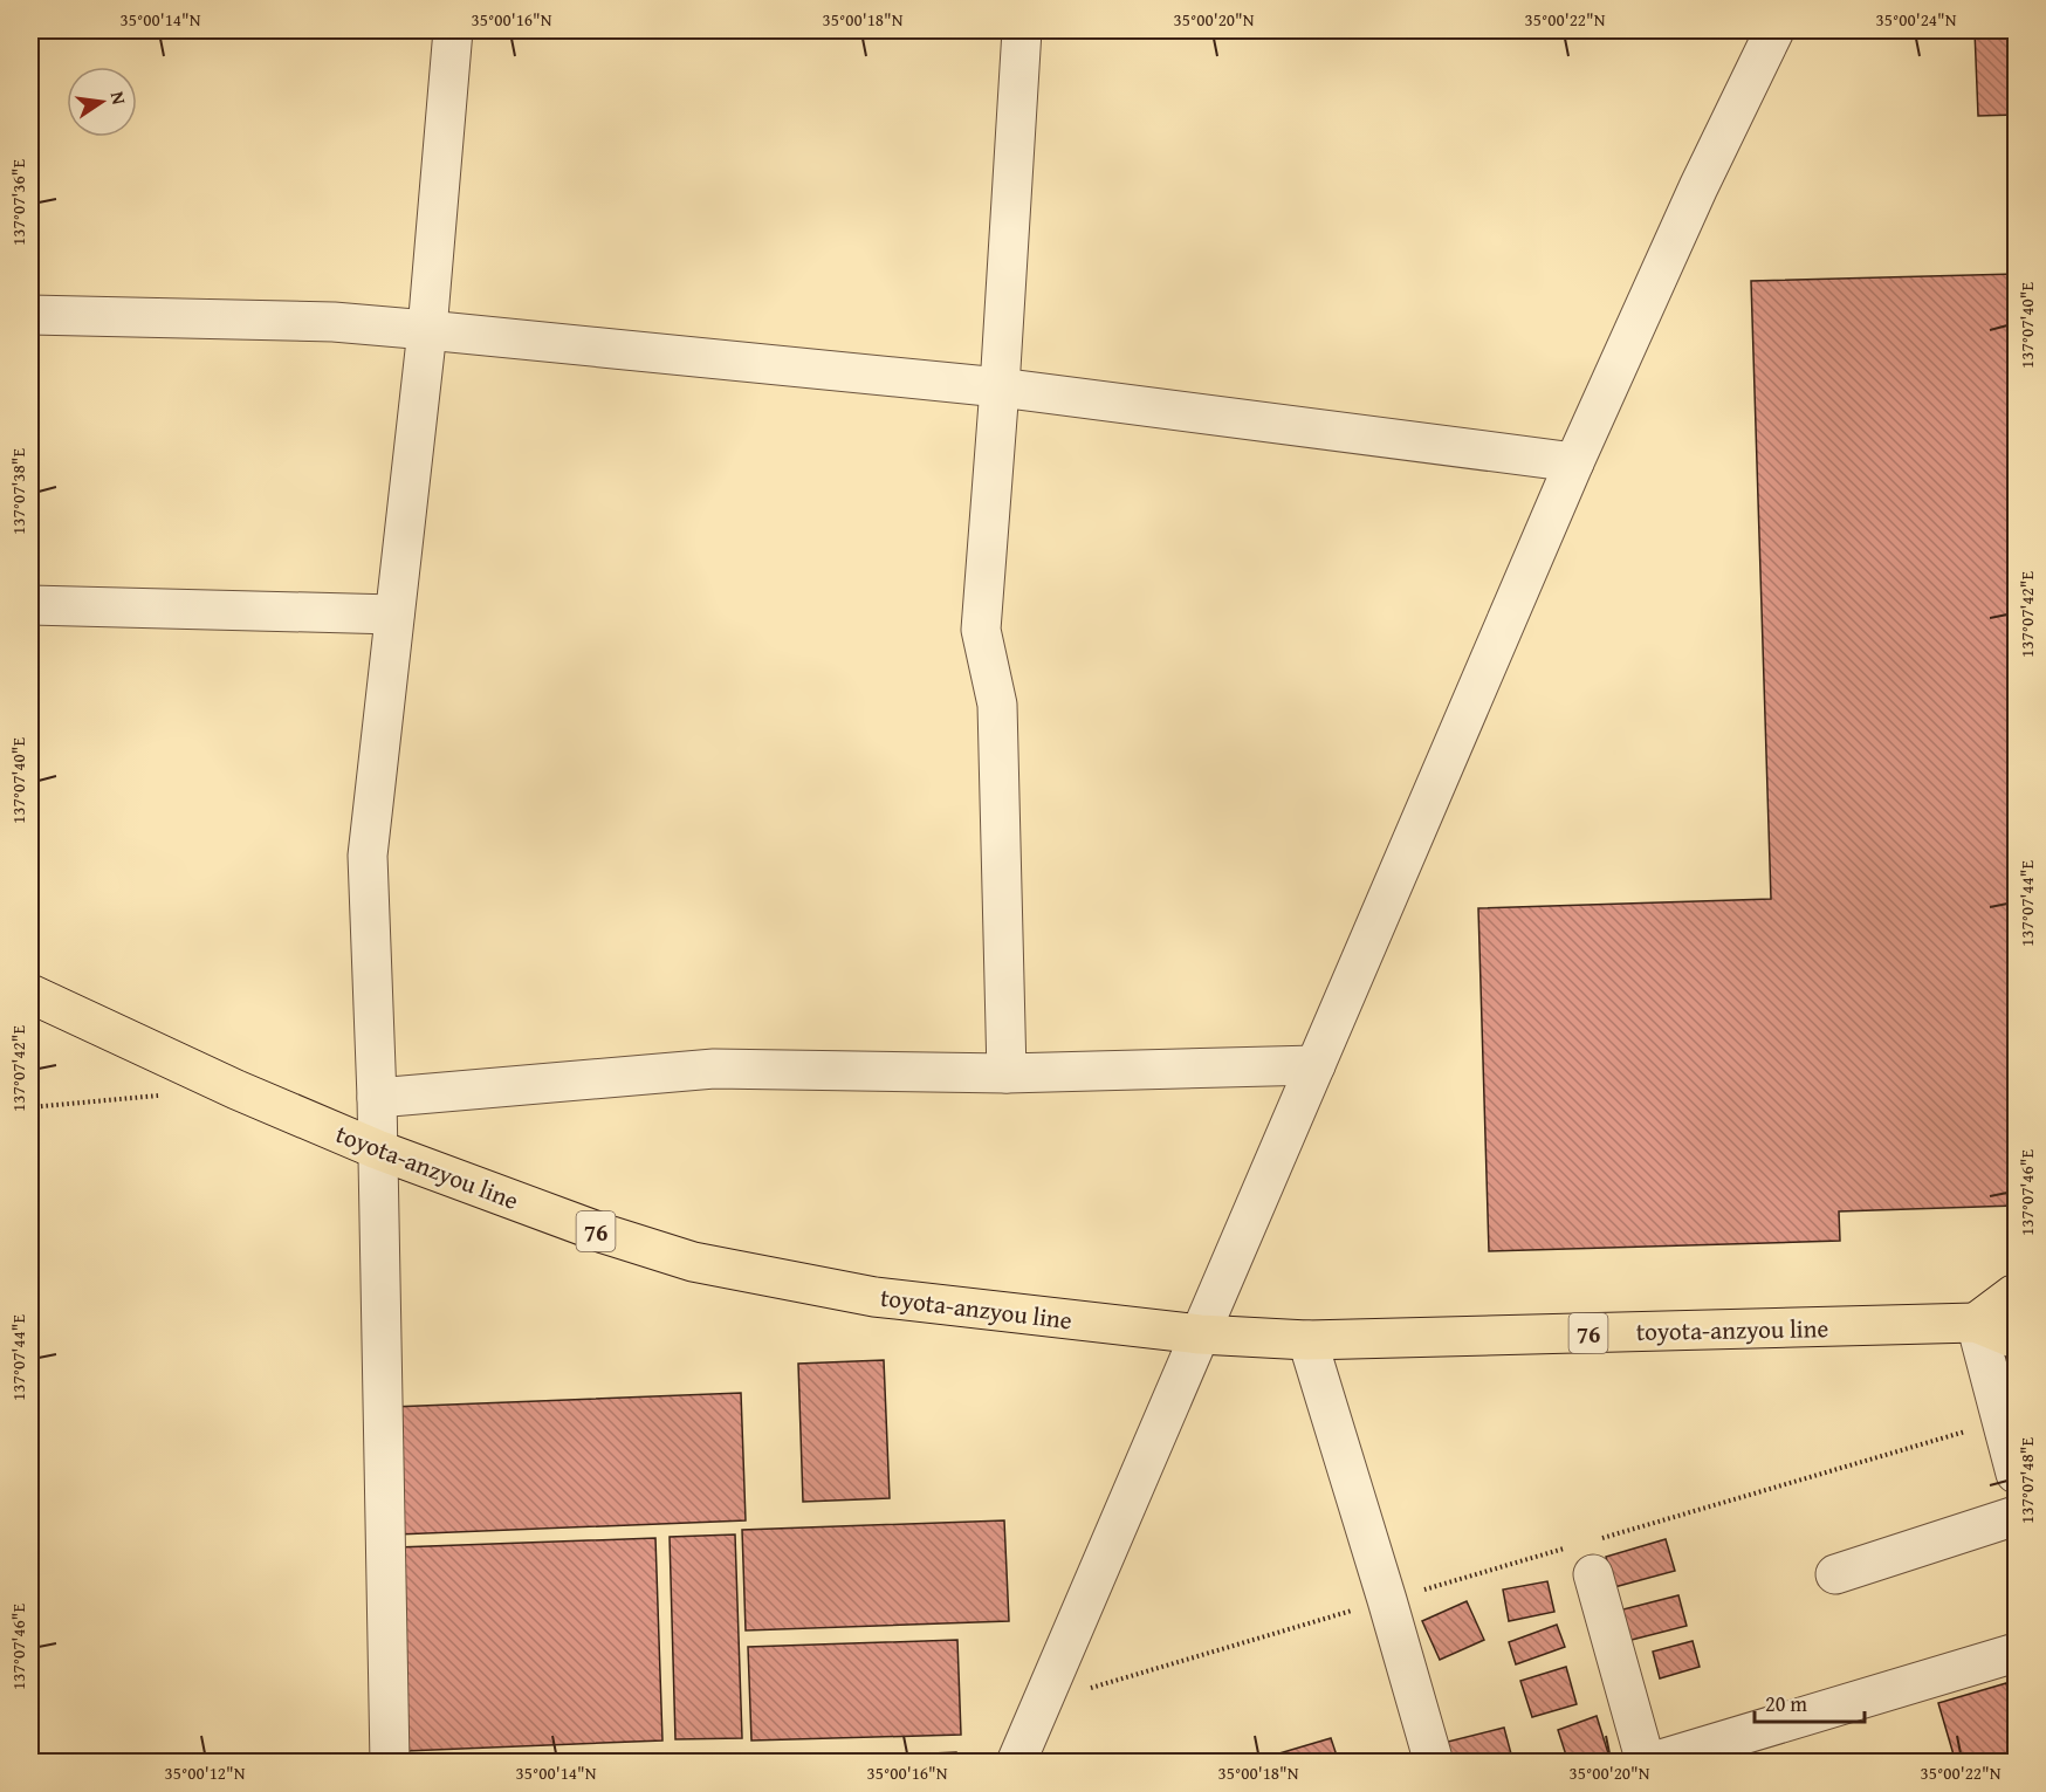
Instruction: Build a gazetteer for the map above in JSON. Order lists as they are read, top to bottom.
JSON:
{
  "streets": {
    "main road": ["toyota-anzyou line", "76"]
  },
  "scale_bar": "20 m",
  "north": "right",
  "coordinates": [
    "35°00'14\"N",
    "35°00'16\"N",
    "35°00'18\"N",
    "35°00'20\"N",
    "35°00'22\"N",
    "35°00'24\"N",
    "137°07'36\"E",
    "137°07'40\"E",
    "137°07'38\"E",
    "137°07'42\"E",
    "137°07'44\"E",
    "137°07'46\"E",
    "137°07'48\"E",
    "35°00'12\"N"
  ]
}
